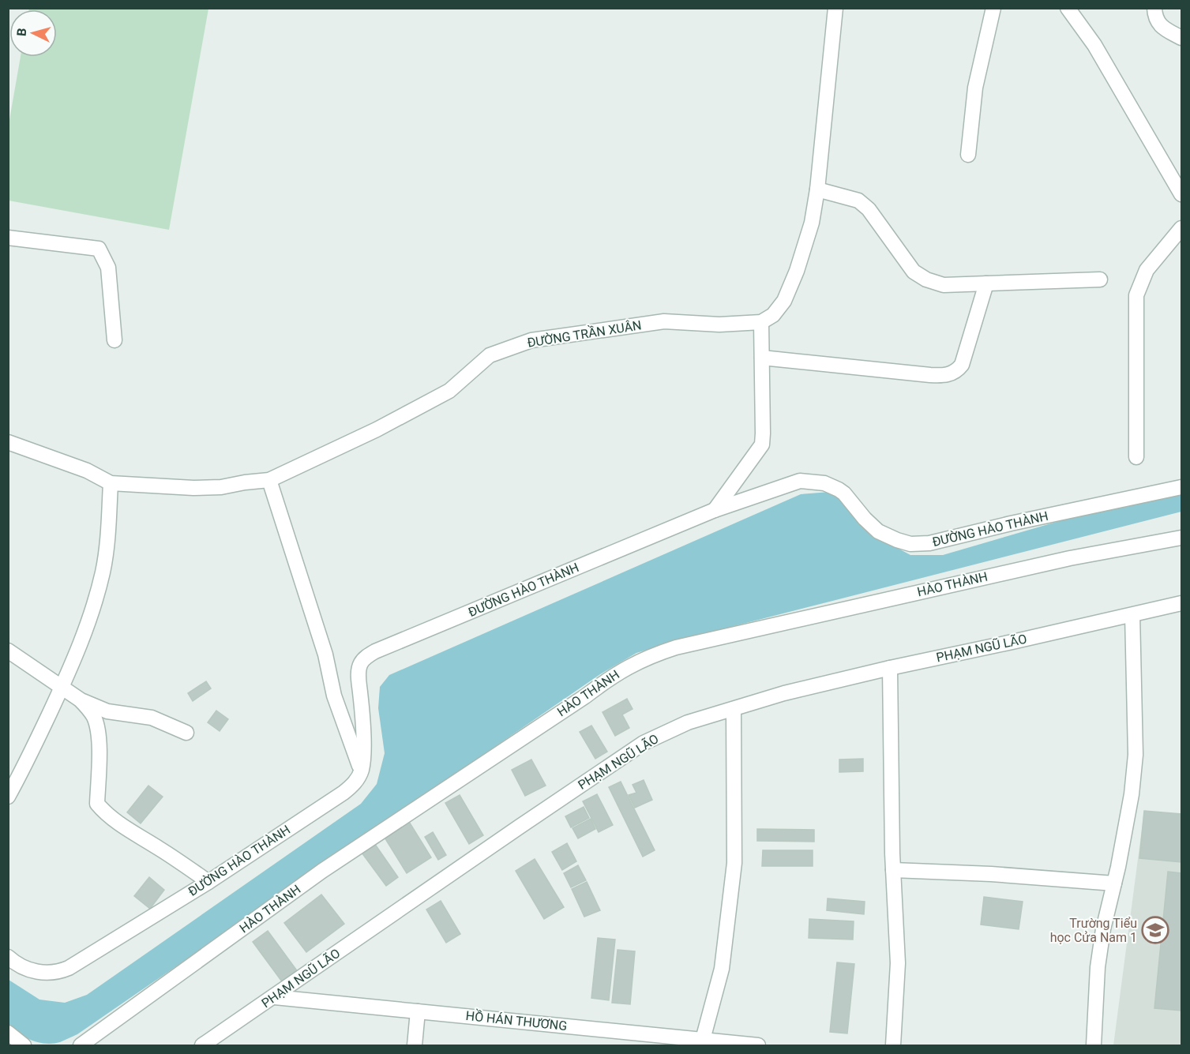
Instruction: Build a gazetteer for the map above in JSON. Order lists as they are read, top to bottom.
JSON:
{
  "streets": {
    "street": [
      "ĐƯỜNG TRẦN XUÂN",
      "ĐƯỜNG HÀO THÀNH",
      "HÀO THÀNH",
      "PHẠM NGŨ LÃO",
      "HỒ HÁN THƯƠNG"
    ]
  },
  "crossings": [
    ["PHẠM NGŨ LÃO", "HỒ HÁN THƯƠNG"]
  ],
  "places": {
    "school or university": ["Trường Tiểu học Cửa Nam 1"]
  },
  "north": "left"
}
